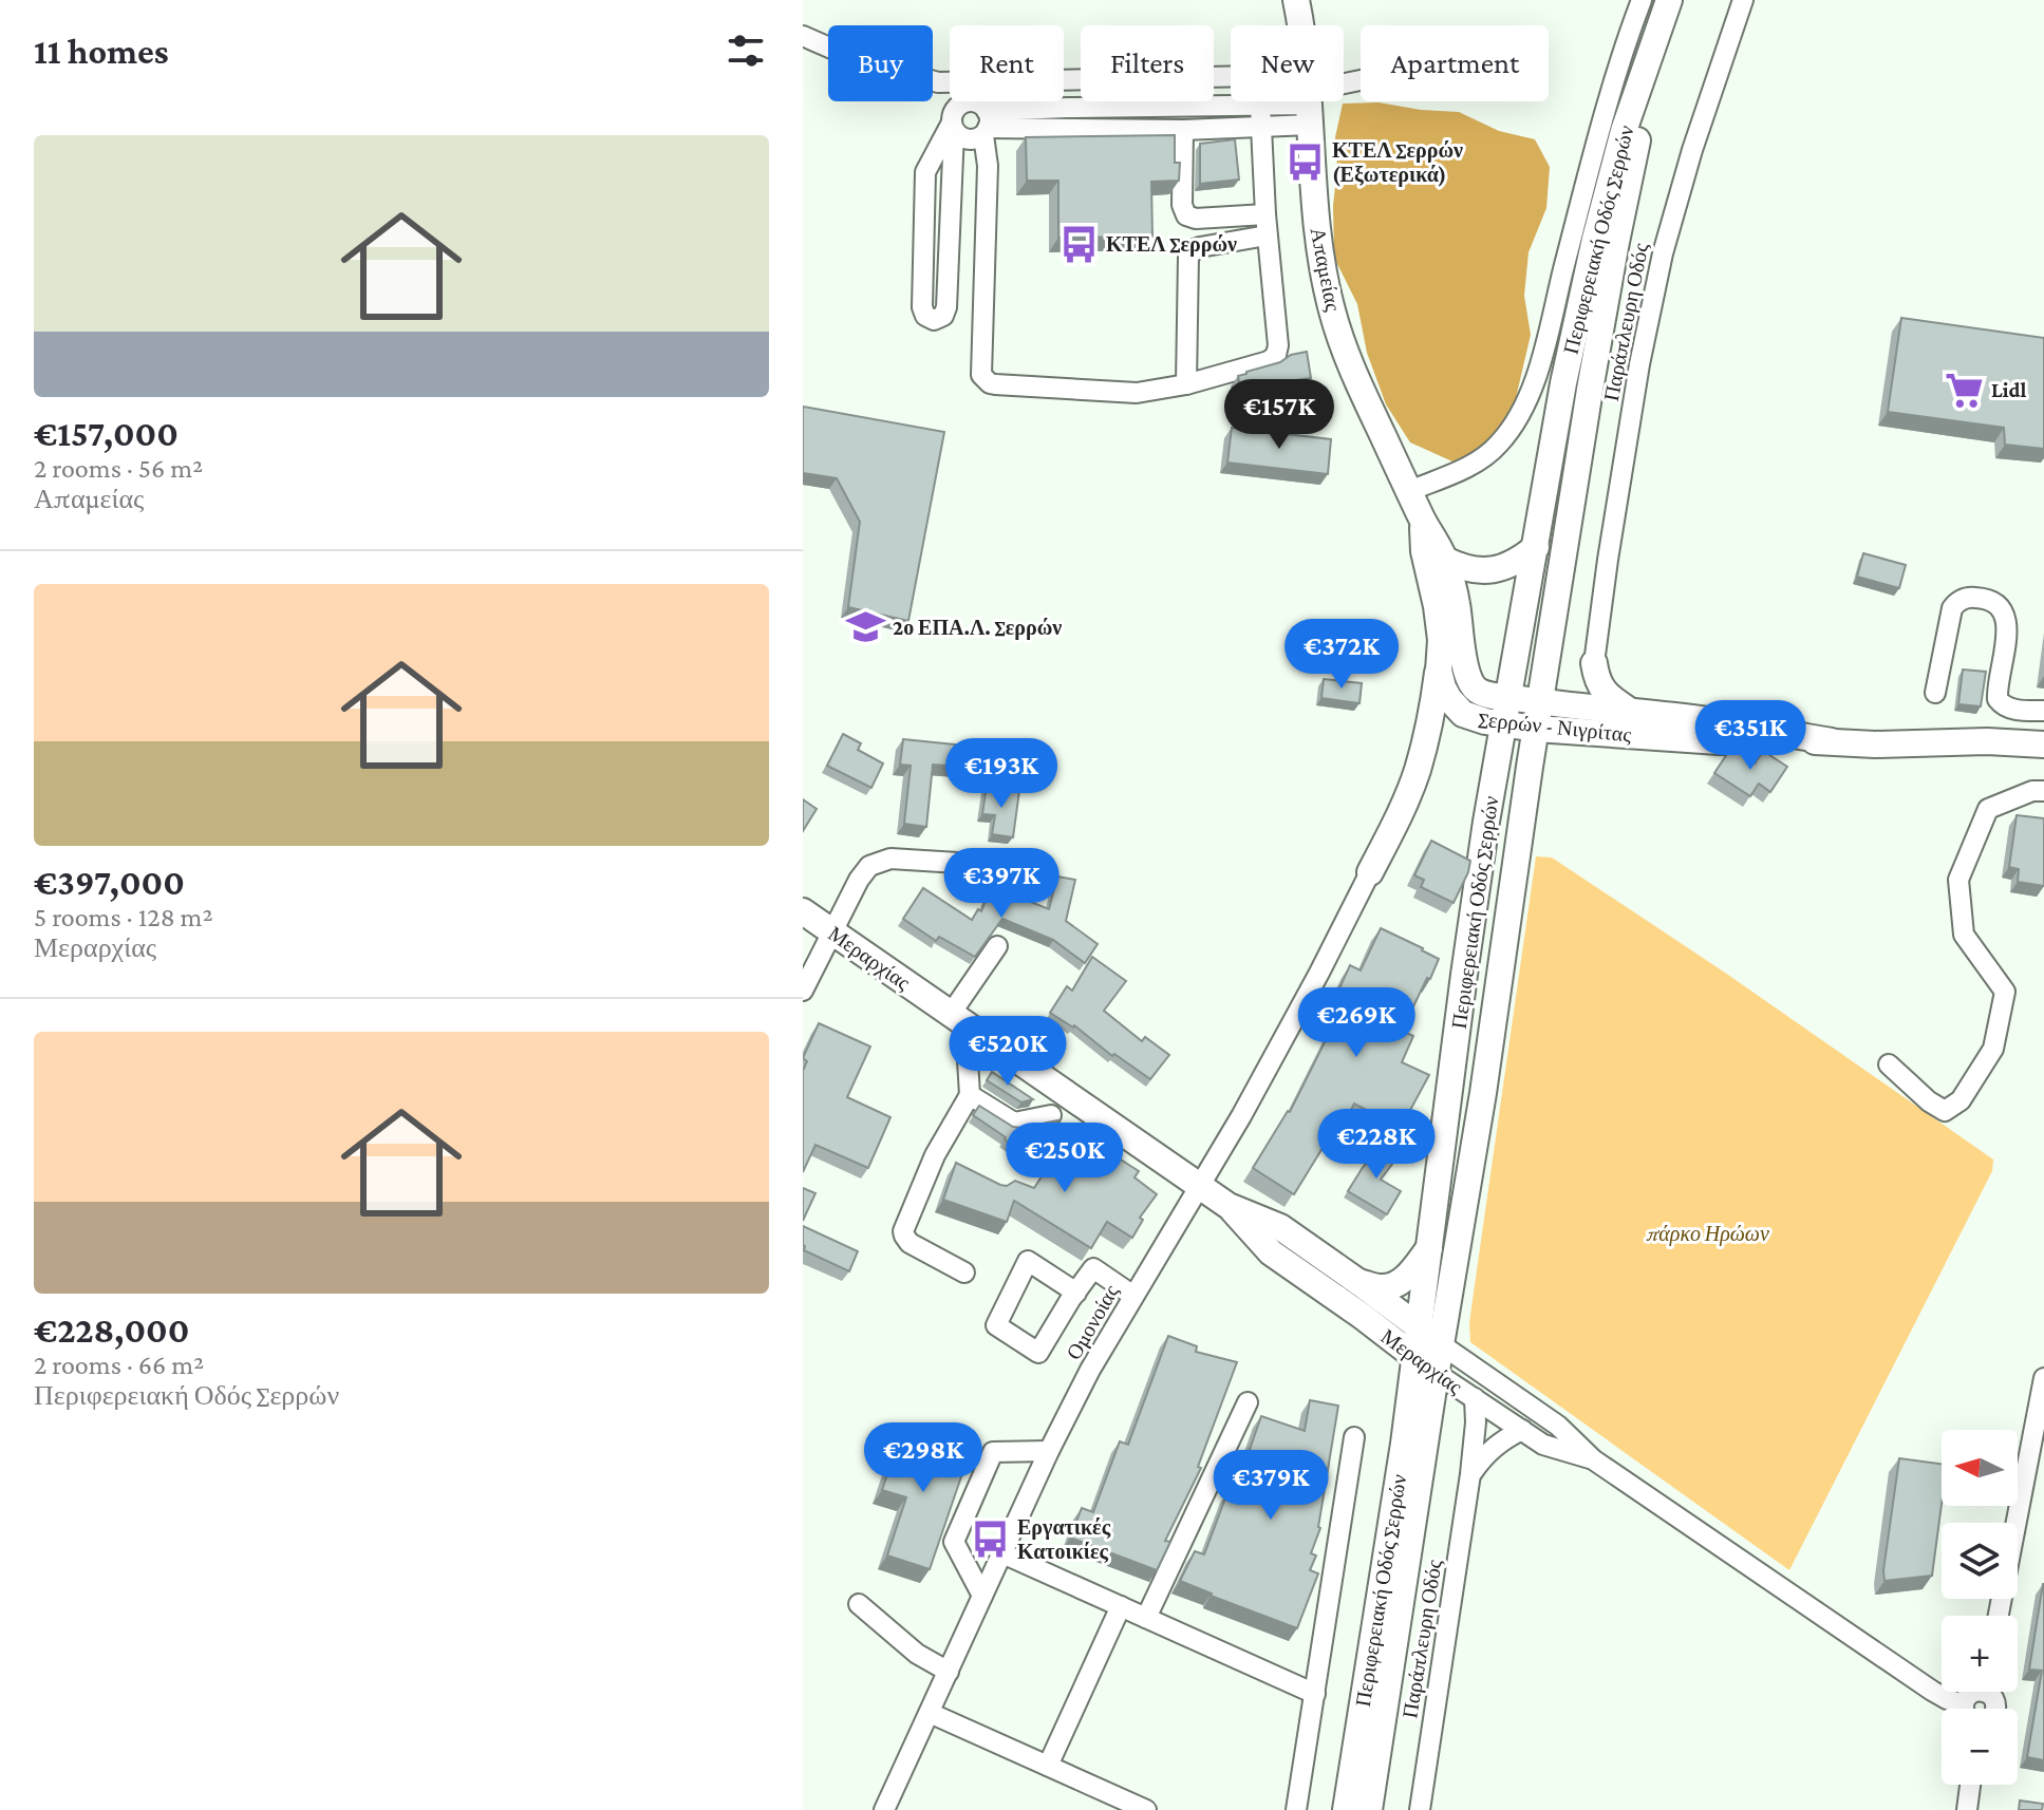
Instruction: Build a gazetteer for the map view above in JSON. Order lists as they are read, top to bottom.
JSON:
{
  "streets": {
    "main road": [
      "Περιφερειακή Οδός Σερρών",
      "Απαμείας",
      "Σερρών - Νιγρίτας",
      "Μεραρχίας"
    ],
    "street": ["Παράπλευρη Οδός", "Ομονοίας"]
  },
  "crossings": [
    ["Περιφερειακή Οδός Σερρών", "Σερρών - Νιγρίτας"],
    ["Περιφερειακή Οδός Σερρών", "Μεραρχίας"],
    ["Απαμείας", "Σερρών - Νιγρίτας"],
    ["Παράπλευρη Οδός", "Μεραρχίας"],
    ["Μεραρχίας", "Ομονοίας"]
  ],
  "parks": ["πάρκο Ηρώων"],
  "places": {
    "bus stop": ["ΚΤΕΛ Σερρών (Εξωτερικά)", "ΚΤΕΛ Σερρών", "Εργατικές Κατοικίες"],
    "supermarket": ["Lidl"],
    "school or university": ["2ο ΕΠΑ.Λ. Σερρών"]
  },
  "north": "left",
  "page": {
    "heading": "11 homes",
    "chip": [
      "Buy",
      "Rent",
      "Filters",
      "New",
      "Apartment"
    ],
    "list": [
      {
        "name": "€157,000",
        "note": "2 rooms · 56 m² · Απαμείας"
      },
      {
        "name": "€397,000",
        "note": "5 rooms · 128 m² · Μεραρχίας"
      },
      {
        "name": "€228,000",
        "note": "2 rooms · 66 m² · Περιφερειακή Οδός Σερρών"
      }
    ],
    "price": [
      "€157K",
      "€372K",
      "€351K",
      "€193K",
      "€397K",
      "€269K",
      "€520K",
      "€228K",
      "€250K",
      "€298K",
      "€379K"
    ],
    "map_buttons": ["+", "−"]
  }
}
